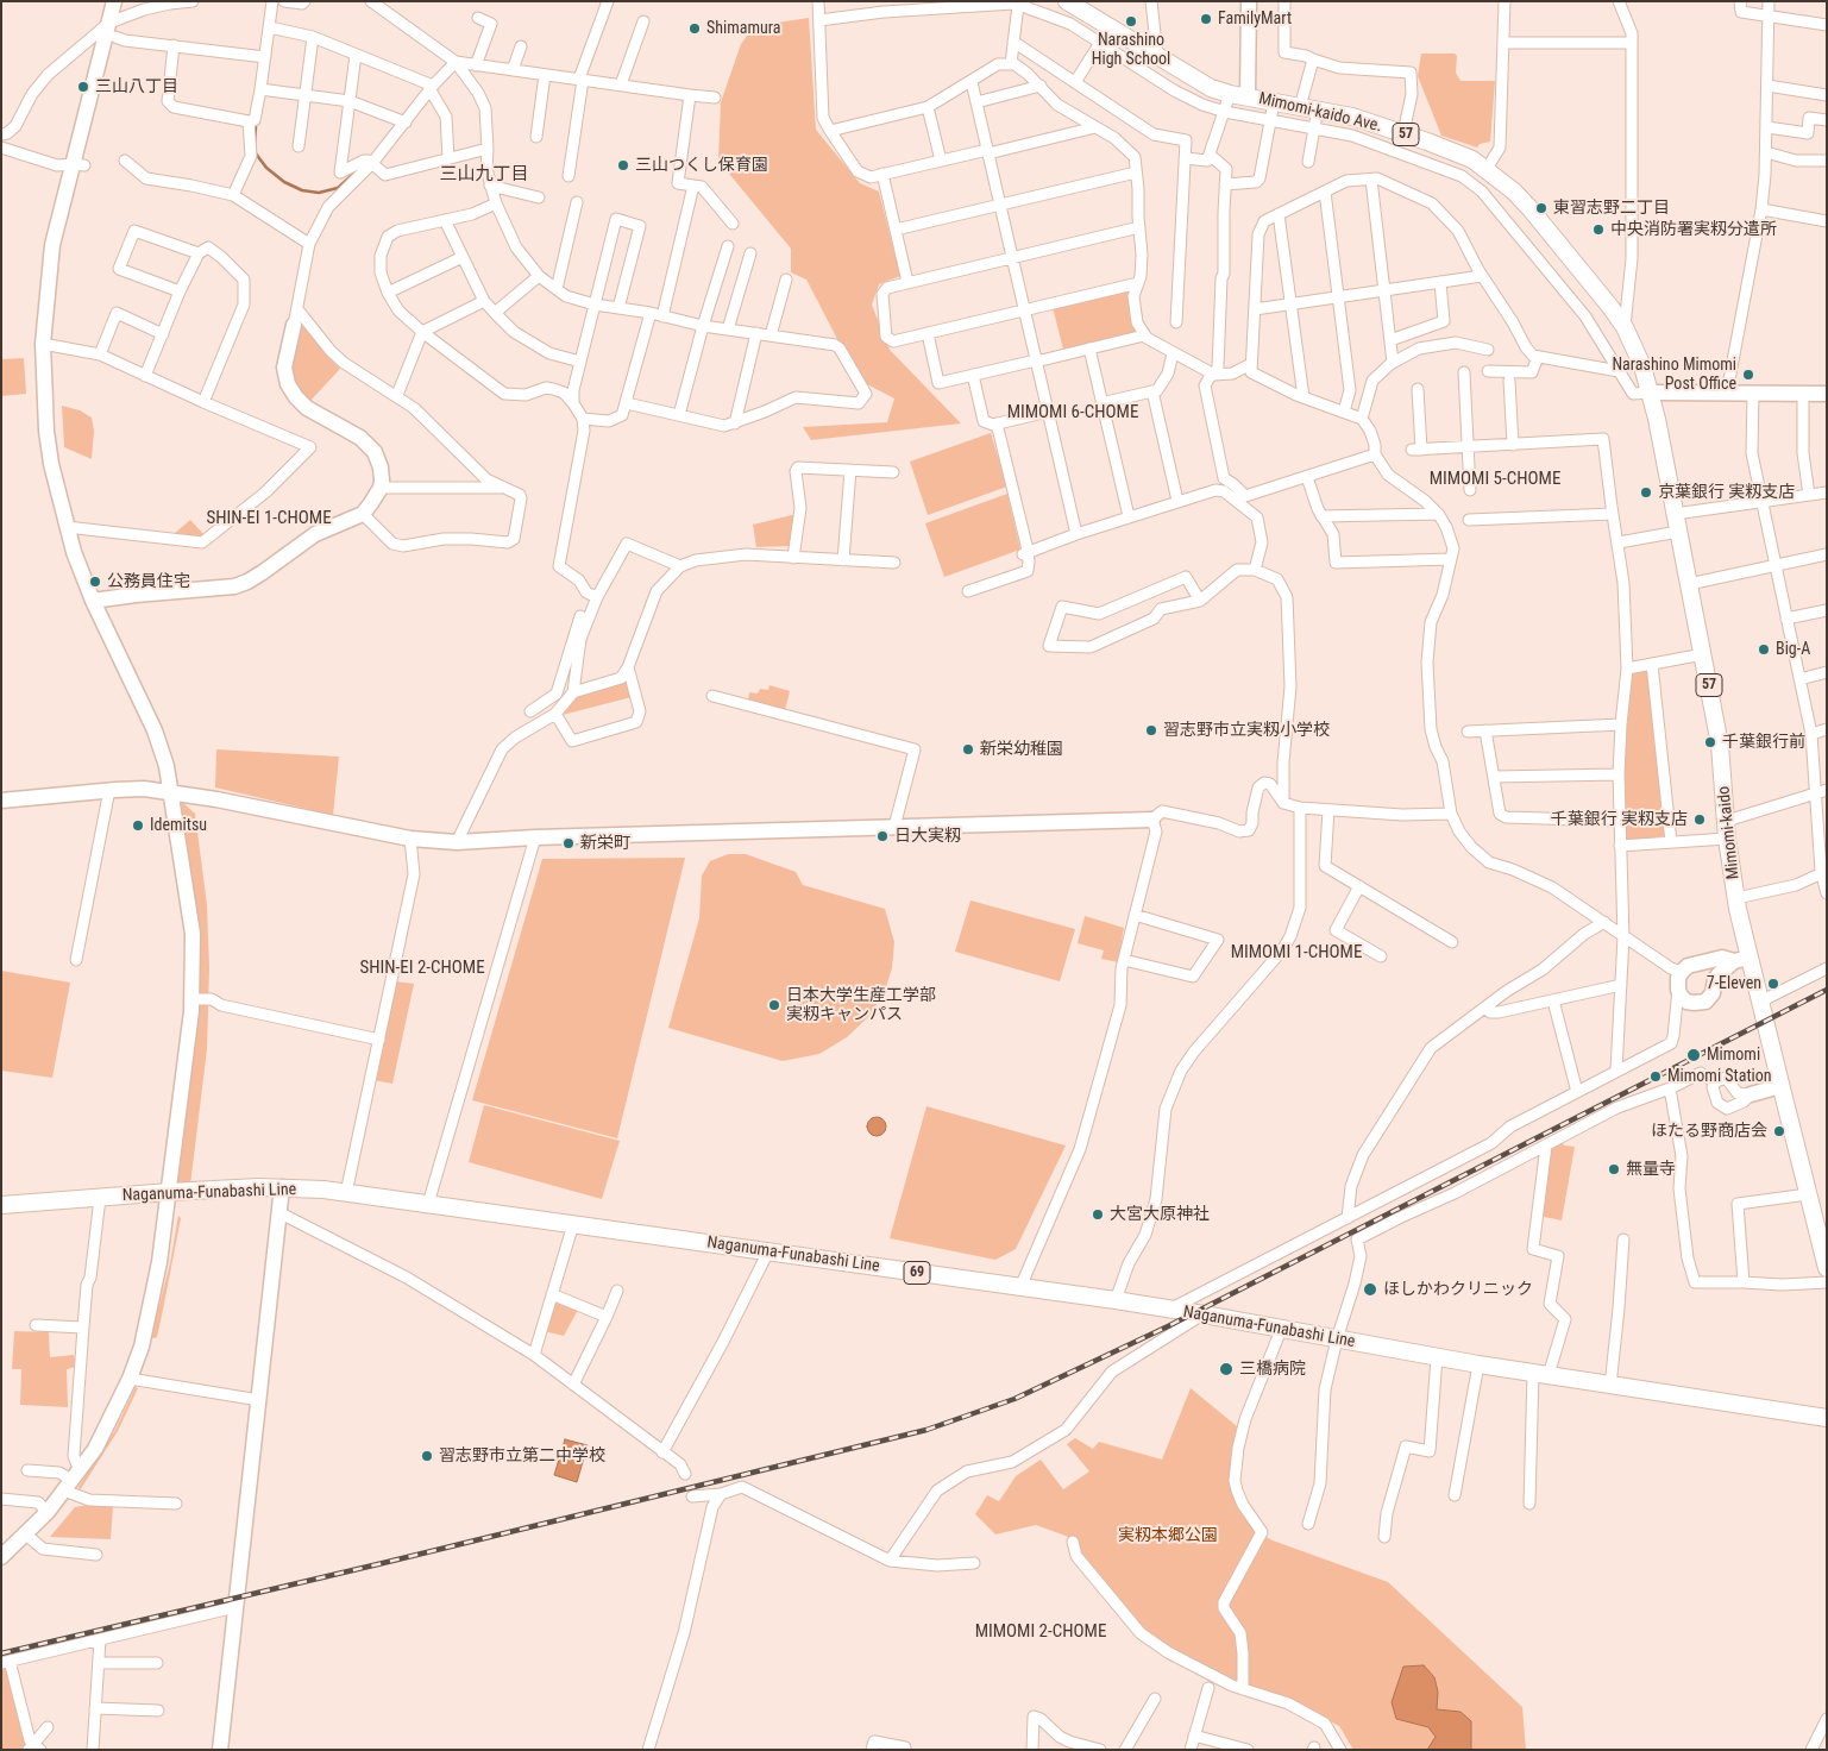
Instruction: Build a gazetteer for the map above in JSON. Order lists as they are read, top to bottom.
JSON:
{
  "streets": {
    "main road": [
      "Mimomi-kaido Ave.",
      "57",
      "Mimomi-kaido",
      "Naganuma-Funabashi Line",
      "69"
    ]
  },
  "crossings": [
    ["Mimomi-kaido Ave.", "Mimomi-kaido"]
  ],
  "districts": [
    "三山九丁目",
    "MIMOMI 6-CHOME",
    "MIMOMI 5-CHOME",
    "SHIN-EI 1-CHOME",
    "MIMOMI 1-CHOME",
    "SHIN-EI 2-CHOME",
    "MIMOMI 2-CHOME"
  ],
  "parks": ["実籾本郷公園"],
  "places": [
    "FamilyMart",
    "Narashino High School",
    "Shimamura",
    "三山八丁目",
    "三山つくし保育園",
    "東習志野二丁目",
    "中央消防署実籾分遣所",
    "Narashino Mimomi Post Office",
    "京葉銀行 実籾支店",
    "公務員住宅",
    "Big-A",
    "習志野市立実籾小学校",
    "千葉銀行前",
    "新栄幼稚園",
    "千葉銀行 実籾支店",
    "Idemitsu",
    "日大実籾",
    "新栄町",
    "7-Eleven",
    "日本大学生産工学部 実籾キャンパス",
    "Mimomi",
    "Mimomi Station",
    "ほたる野商店会",
    "無量寺",
    "大宮大原神社",
    "ほしかわクリニック",
    "三橋病院",
    "習志野市立第二中学校"
  ]
}
